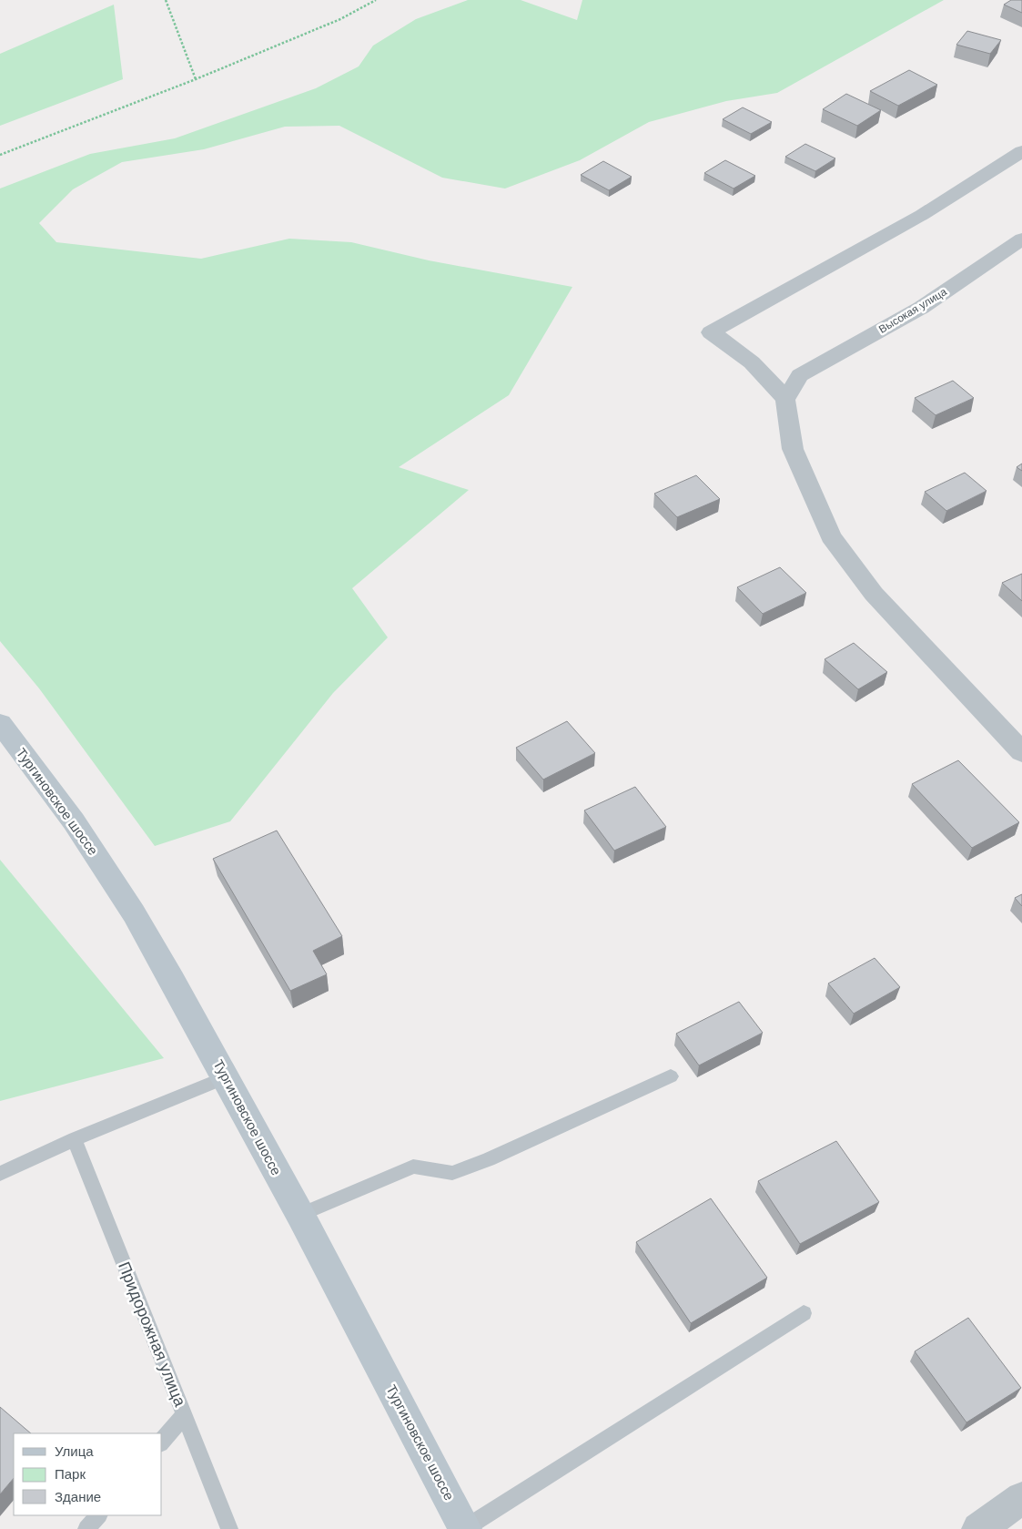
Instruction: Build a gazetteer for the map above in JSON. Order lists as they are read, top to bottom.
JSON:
{
  "streets": {
    "main road": ["Тургиновское шоссе"],
    "street": ["Высокая улица"],
    "lane": ["Придорожная улица"]
  },
  "legend": ["Улица", "Парк", "Здание"]
}
